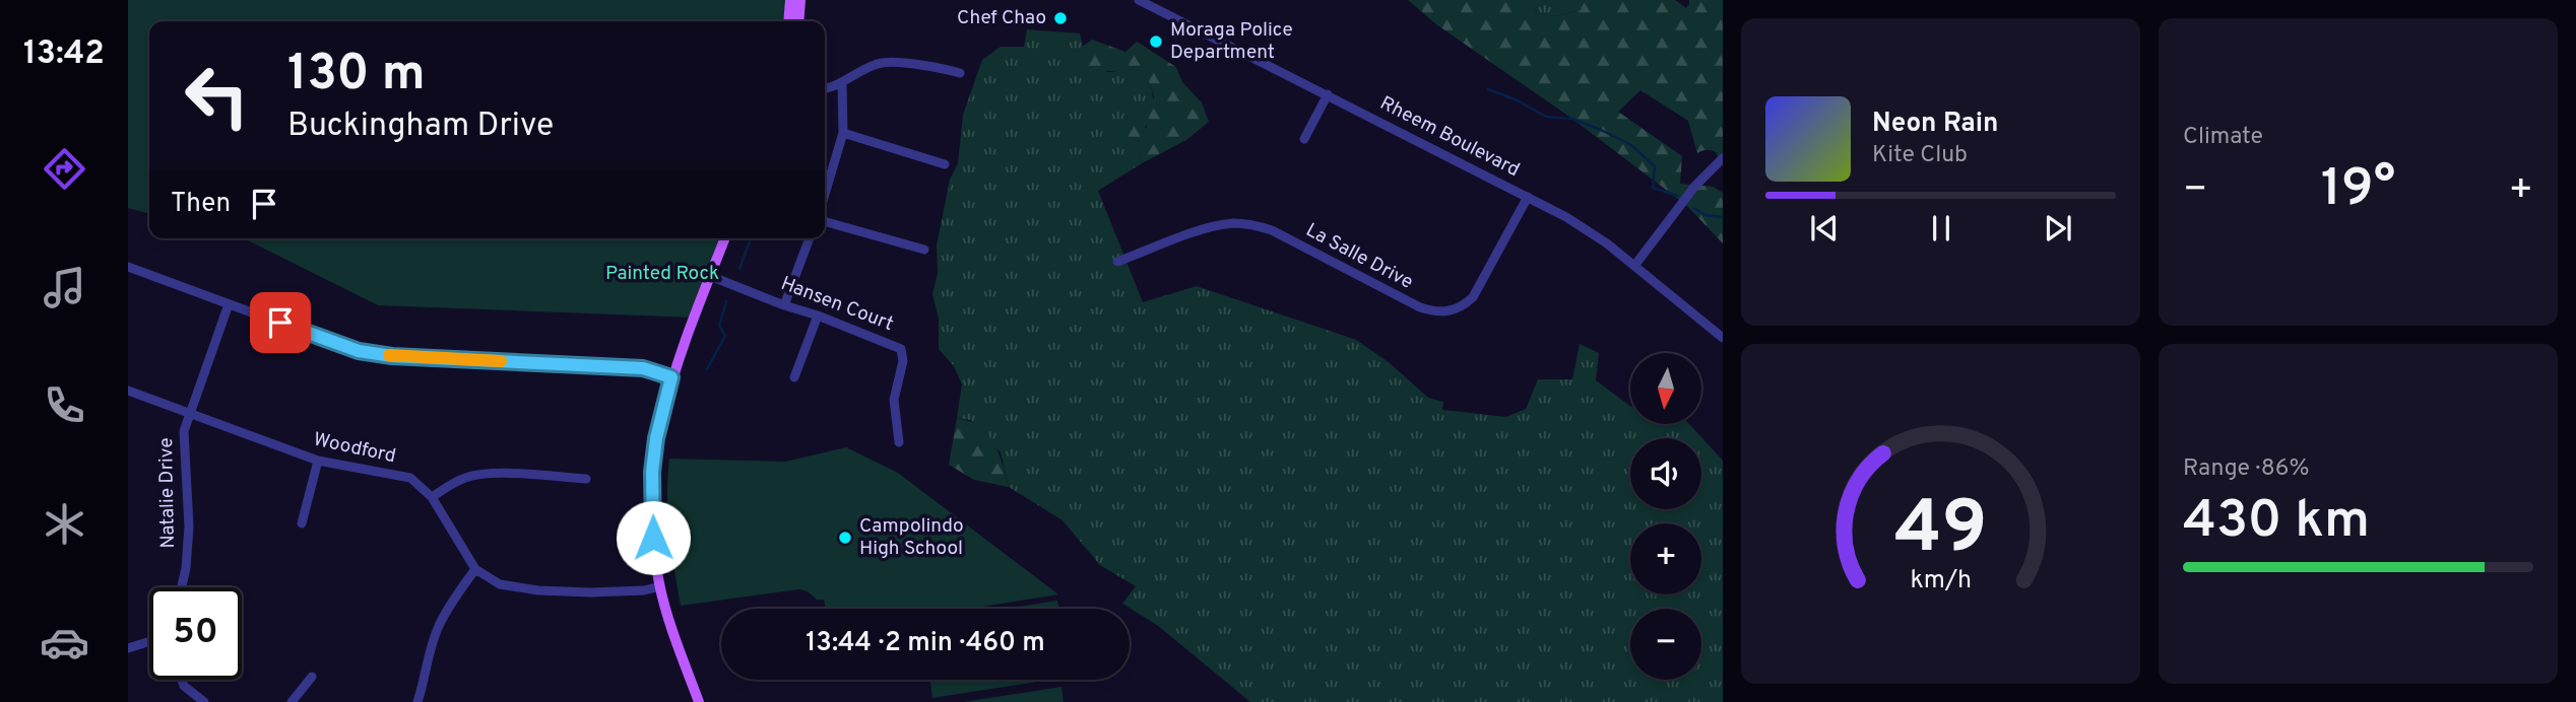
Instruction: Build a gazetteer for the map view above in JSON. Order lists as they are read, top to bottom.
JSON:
{
  "streets": {
    "street": [
      "Rheem Boulevard",
      "La Salle Drive",
      "Hansen Court",
      "Woodford",
      "Natalie Drive"
    ]
  },
  "crossings": [
    ["Rheem Boulevard", "La Salle Drive"],
    ["Woodford", "Natalie Drive"]
  ],
  "parks": ["Painted Rock"],
  "places": ["Chef Chao", "Moraga Police Department", "Campolindo High School"],
  "north": "bottom",
  "page": {
    "tabs": "13:42",
    "tile": [
      "Climate",
      ["Range · 86%", "430 km"]
    ],
    "turn": ["130 m", "Buckingham Drive"],
    "song": ["Neon Rain", "Kite Club"],
    "heat": ["−", "19°", "+"],
    "then": "Then",
    "map_buttons": ["+", "−"],
    "limit": "50",
    "trip": "13:44 · 2 min · 460 m",
    "gauge": ["49", "km/h"]
  }
}
